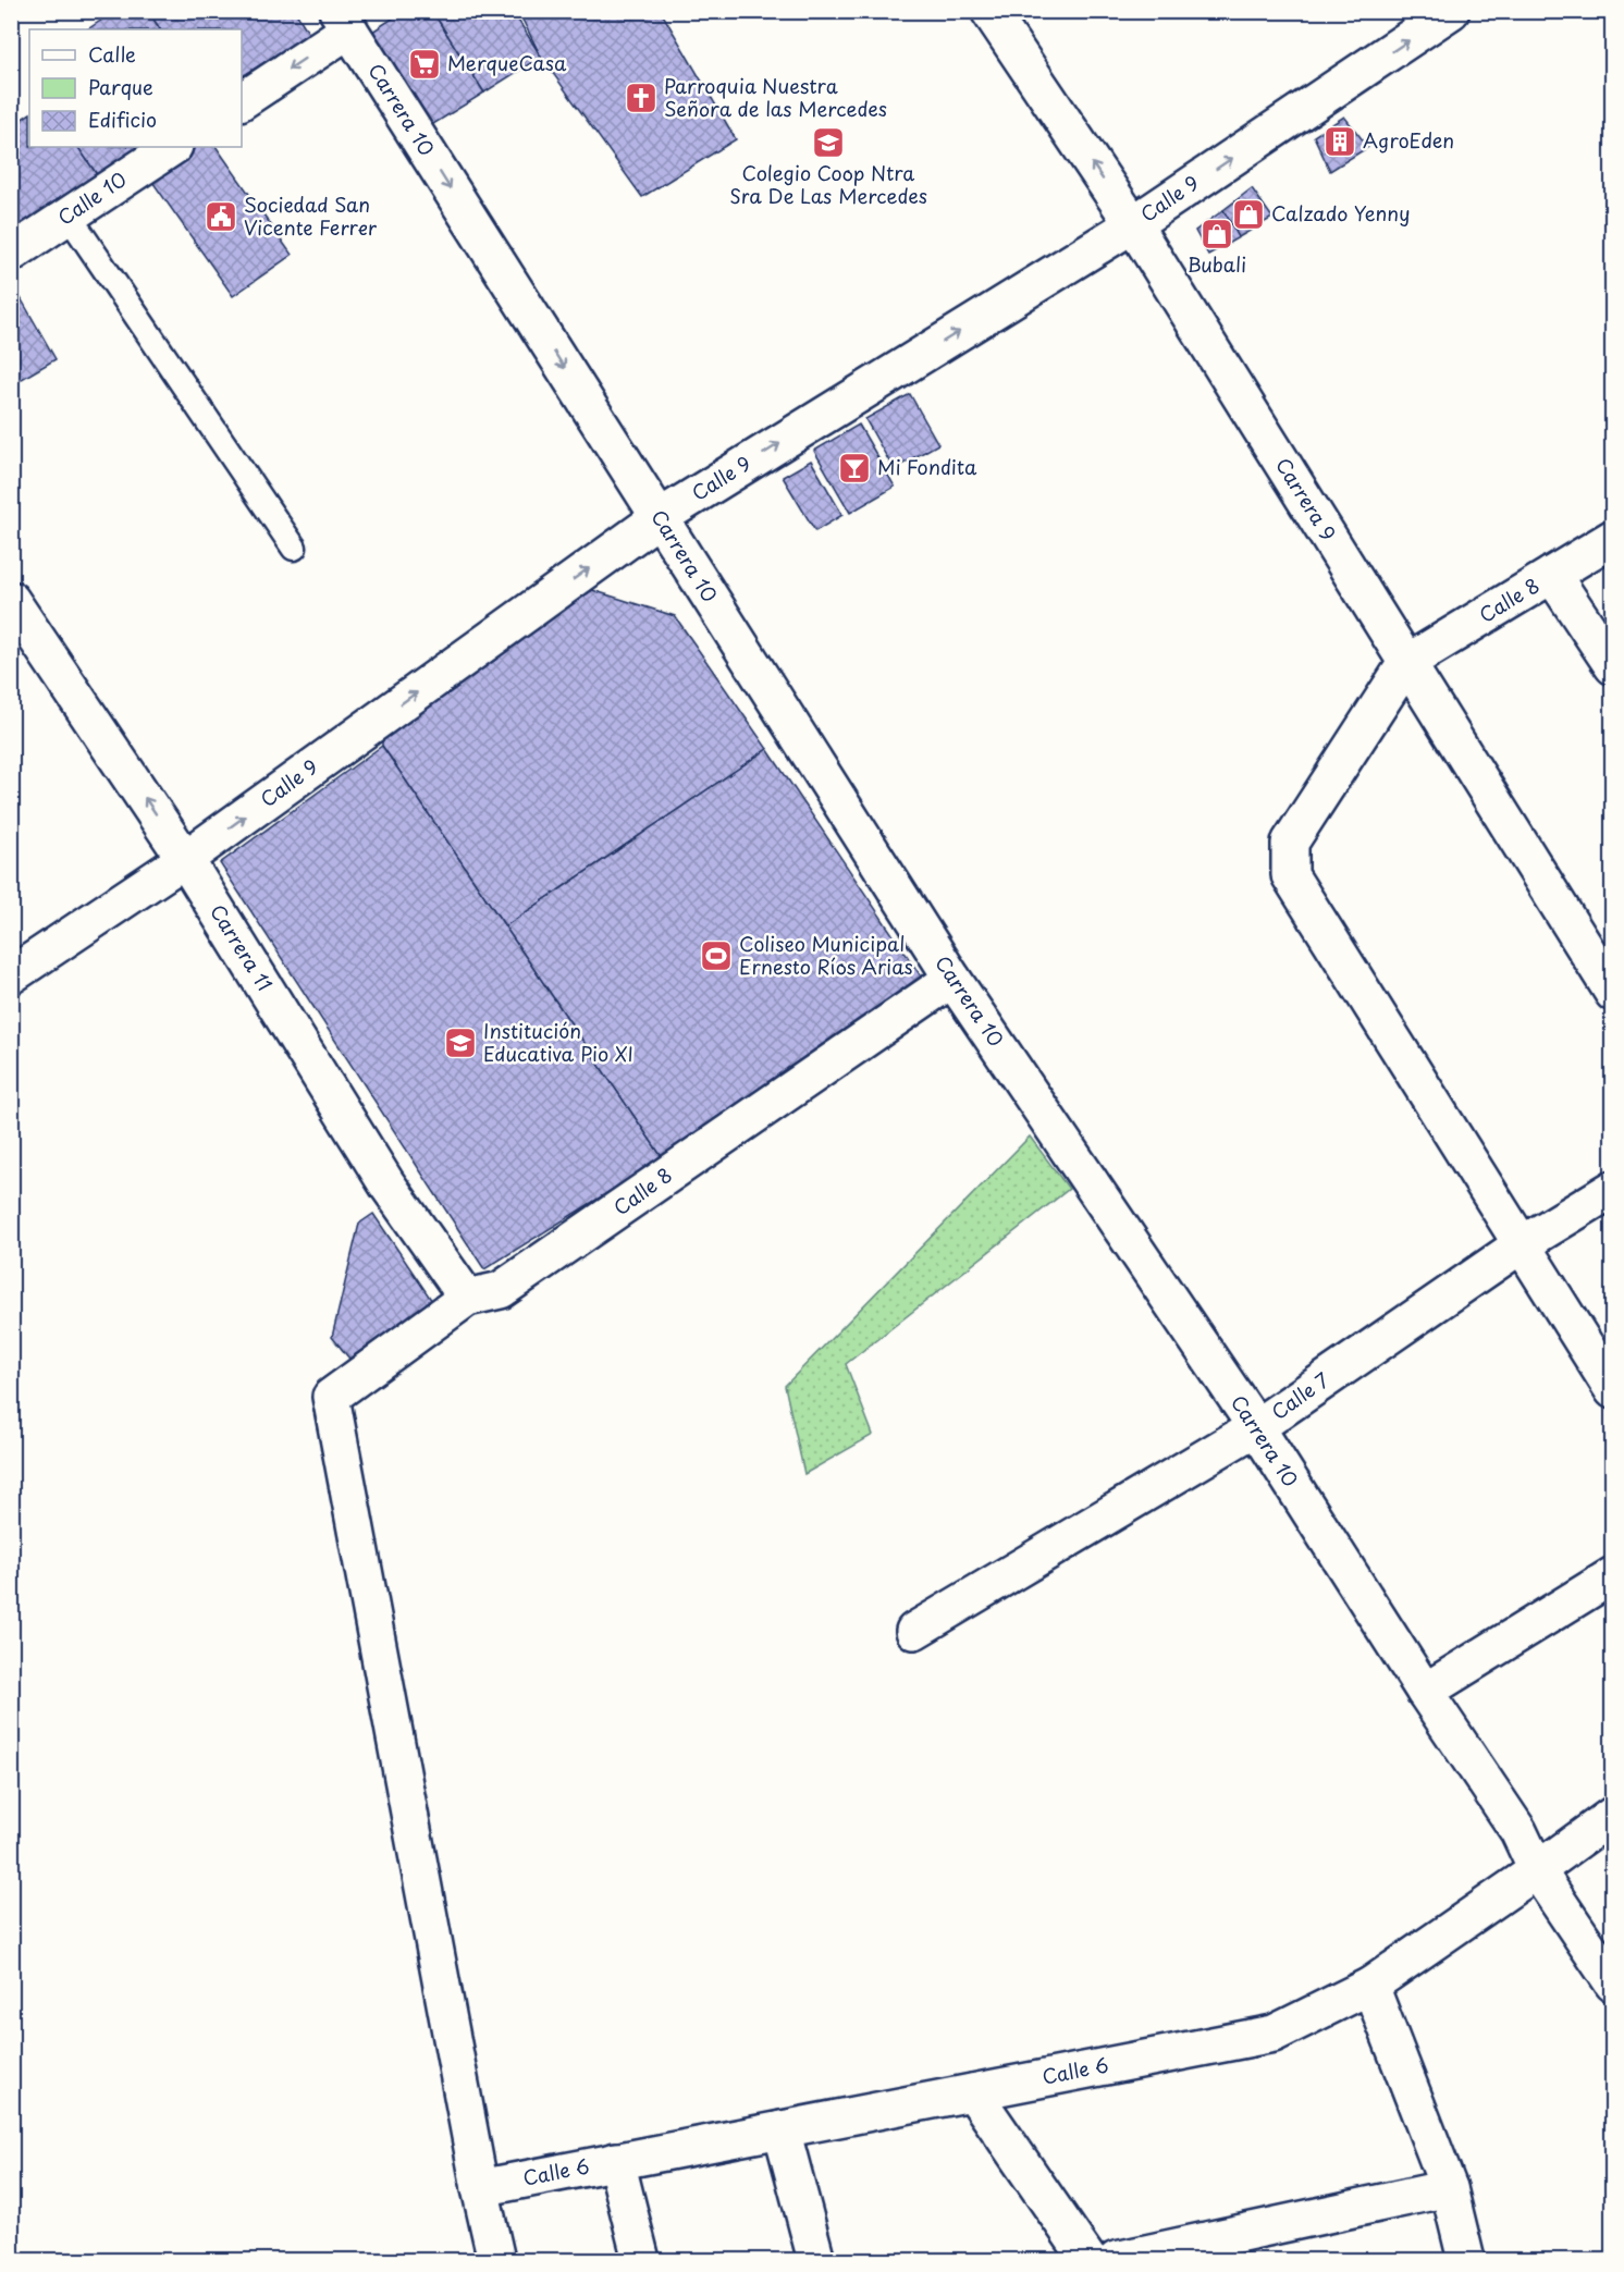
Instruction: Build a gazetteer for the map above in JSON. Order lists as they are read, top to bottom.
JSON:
{
  "streets": {
    "street": [
      "Carrera 10",
      "Calle 10",
      "Calle 9",
      "Carrera 9",
      "Calle 8",
      "Carrera 11",
      "Calle 7",
      "Calle 6"
    ]
  },
  "crossings": [
    ["Carrera 10", "Calle 9"],
    ["Carrera 10", "Calle 8"],
    ["Carrera 10", "Calle 7"],
    ["Carrera 10", "Calle 6"],
    ["Calle 9", "Carrera 9"],
    ["Calle 9", "Carrera 11"],
    ["Carrera 9", "Calle 8"],
    ["Calle 8", "Carrera 11"],
    ["Calle 8", "Calle 6"]
  ],
  "one_way": ["Calle 9", "Carrera 11"],
  "places": {
    "supermarket": ["MerqueCasa"],
    "church": ["Parroquia Nuestra Señora de las Mercedes"],
    "building": ["AgroEden"],
    "school or university": ["Colegio Coop Ntra Sra De Las Mercedes", "Institución Educativa Pio XI"],
    "shop": ["Calzado Yenny", "Bubali"],
    "public building": ["Sociedad San Vicente Ferrer"],
    "bar": ["Mi Fondita"],
    "sports": ["Coliseo Municipal Ernesto Ríos Arias"]
  },
  "legend": ["Calle", "Parque", "Edificio"]
}
